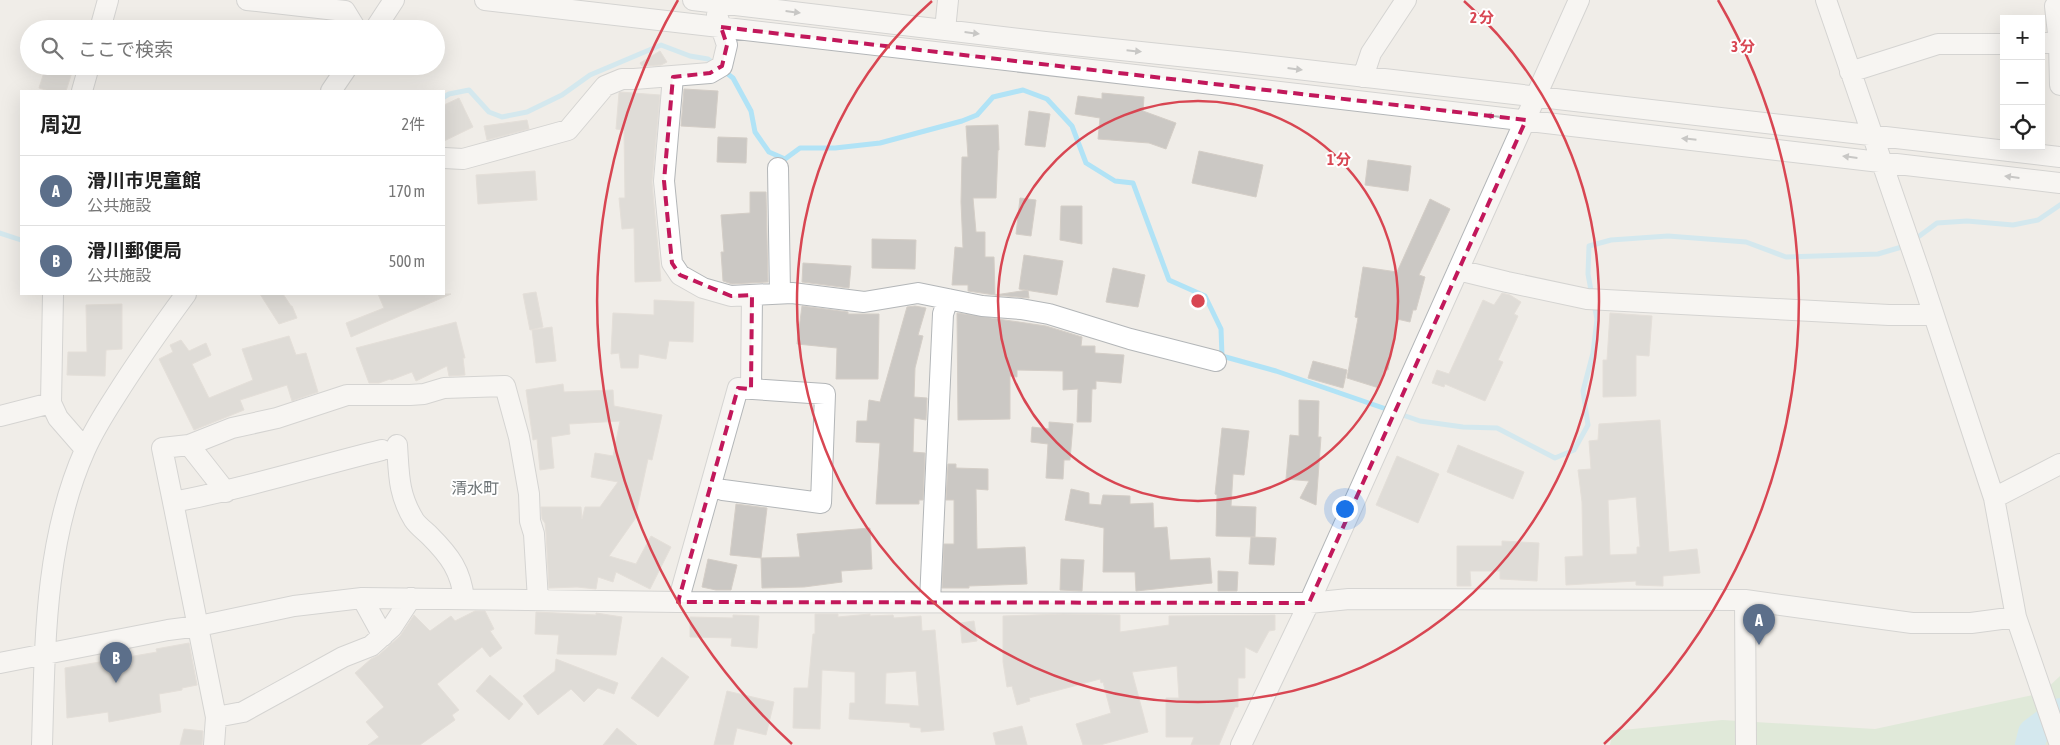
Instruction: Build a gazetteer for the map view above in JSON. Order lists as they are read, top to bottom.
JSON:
{
  "districts": ["清水町"],
  "page": {
    "map_buttons": ["+", "−"],
    "search": "ここで検索",
    "heading": ["周辺", "2件"],
    "list": [
      {
        "mark": "A",
        "name": "滑川市児童館",
        "note": "公共施設",
        "value": "170 m"
      },
      {
        "mark": "B",
        "name": "滑川郵便局",
        "note": "公共施設",
        "value": "500 m"
      }
    ],
    "pins": ["A", "B"]
  },
  "rings": ["2 分", "3 分", "1 分"]
}
